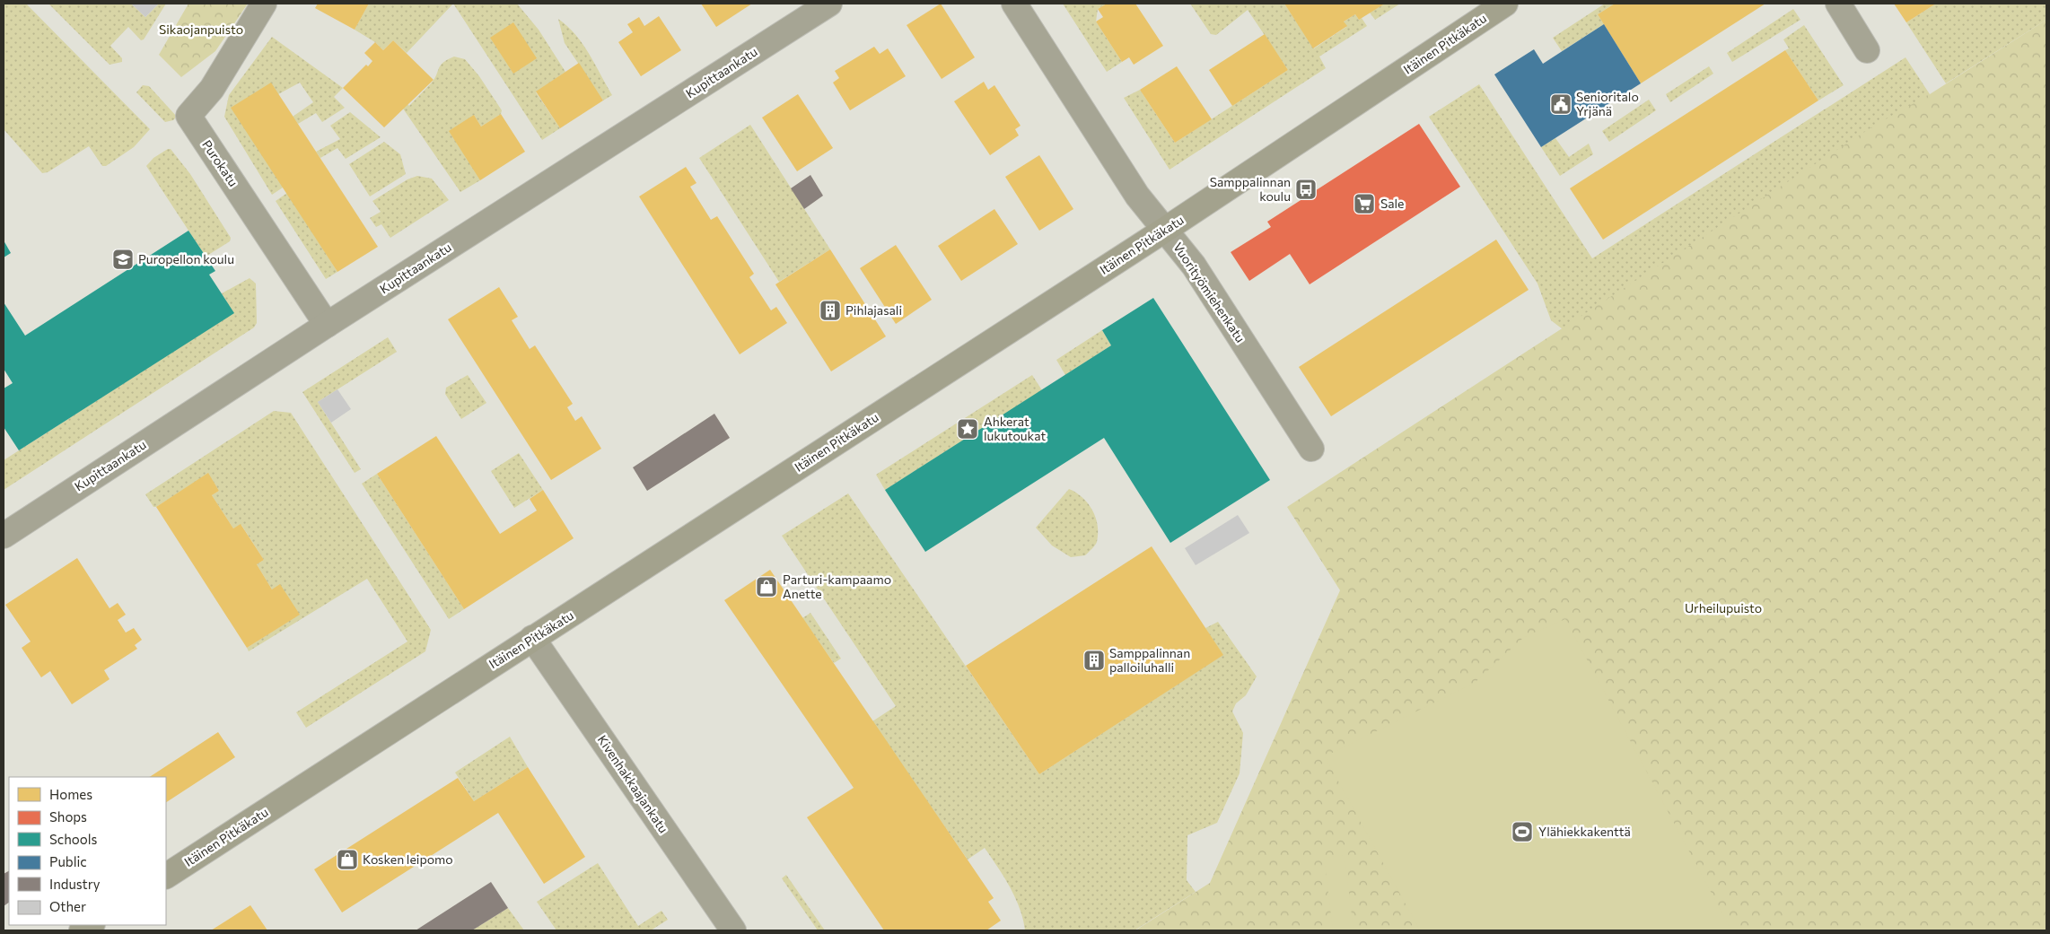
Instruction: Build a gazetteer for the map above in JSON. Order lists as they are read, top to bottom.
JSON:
{
  "streets": {
    "main road": ["Itäinen Pitkäkatu"],
    "street": [
      "Kupittaankatu",
      "Purokatu",
      "Vuorityömiehenkatu",
      "Kivenhakkaajankatu"
    ]
  },
  "crossings": [
    ["Itäinen Pitkäkatu", "Vuorityömiehenkatu"],
    ["Itäinen Pitkäkatu", "Kivenhakkaajankatu"],
    ["Kupittaankatu", "Purokatu"]
  ],
  "parks": ["Sikaojanpuisto", "Urheilupuisto"],
  "places": {
    "public building": ["Senioritalo Yrjänä"],
    "bus stop": ["Samppalinnan koulu"],
    "supermarket": ["Sale"],
    "school or university": ["Puropellon koulu"],
    "building": ["Pihlajasali", "Samppalinnan palloiluhalli"],
    "place": ["Ahkerat lukutoukat"],
    "shop": ["Parturi-kampaamo Anette", "Kosken leipomo"],
    "sports": ["Ylähiekkakenttä"]
  },
  "legend": [
    "Homes",
    "Shops",
    "Schools",
    "Public",
    "Industry",
    "Other"
  ]
}
